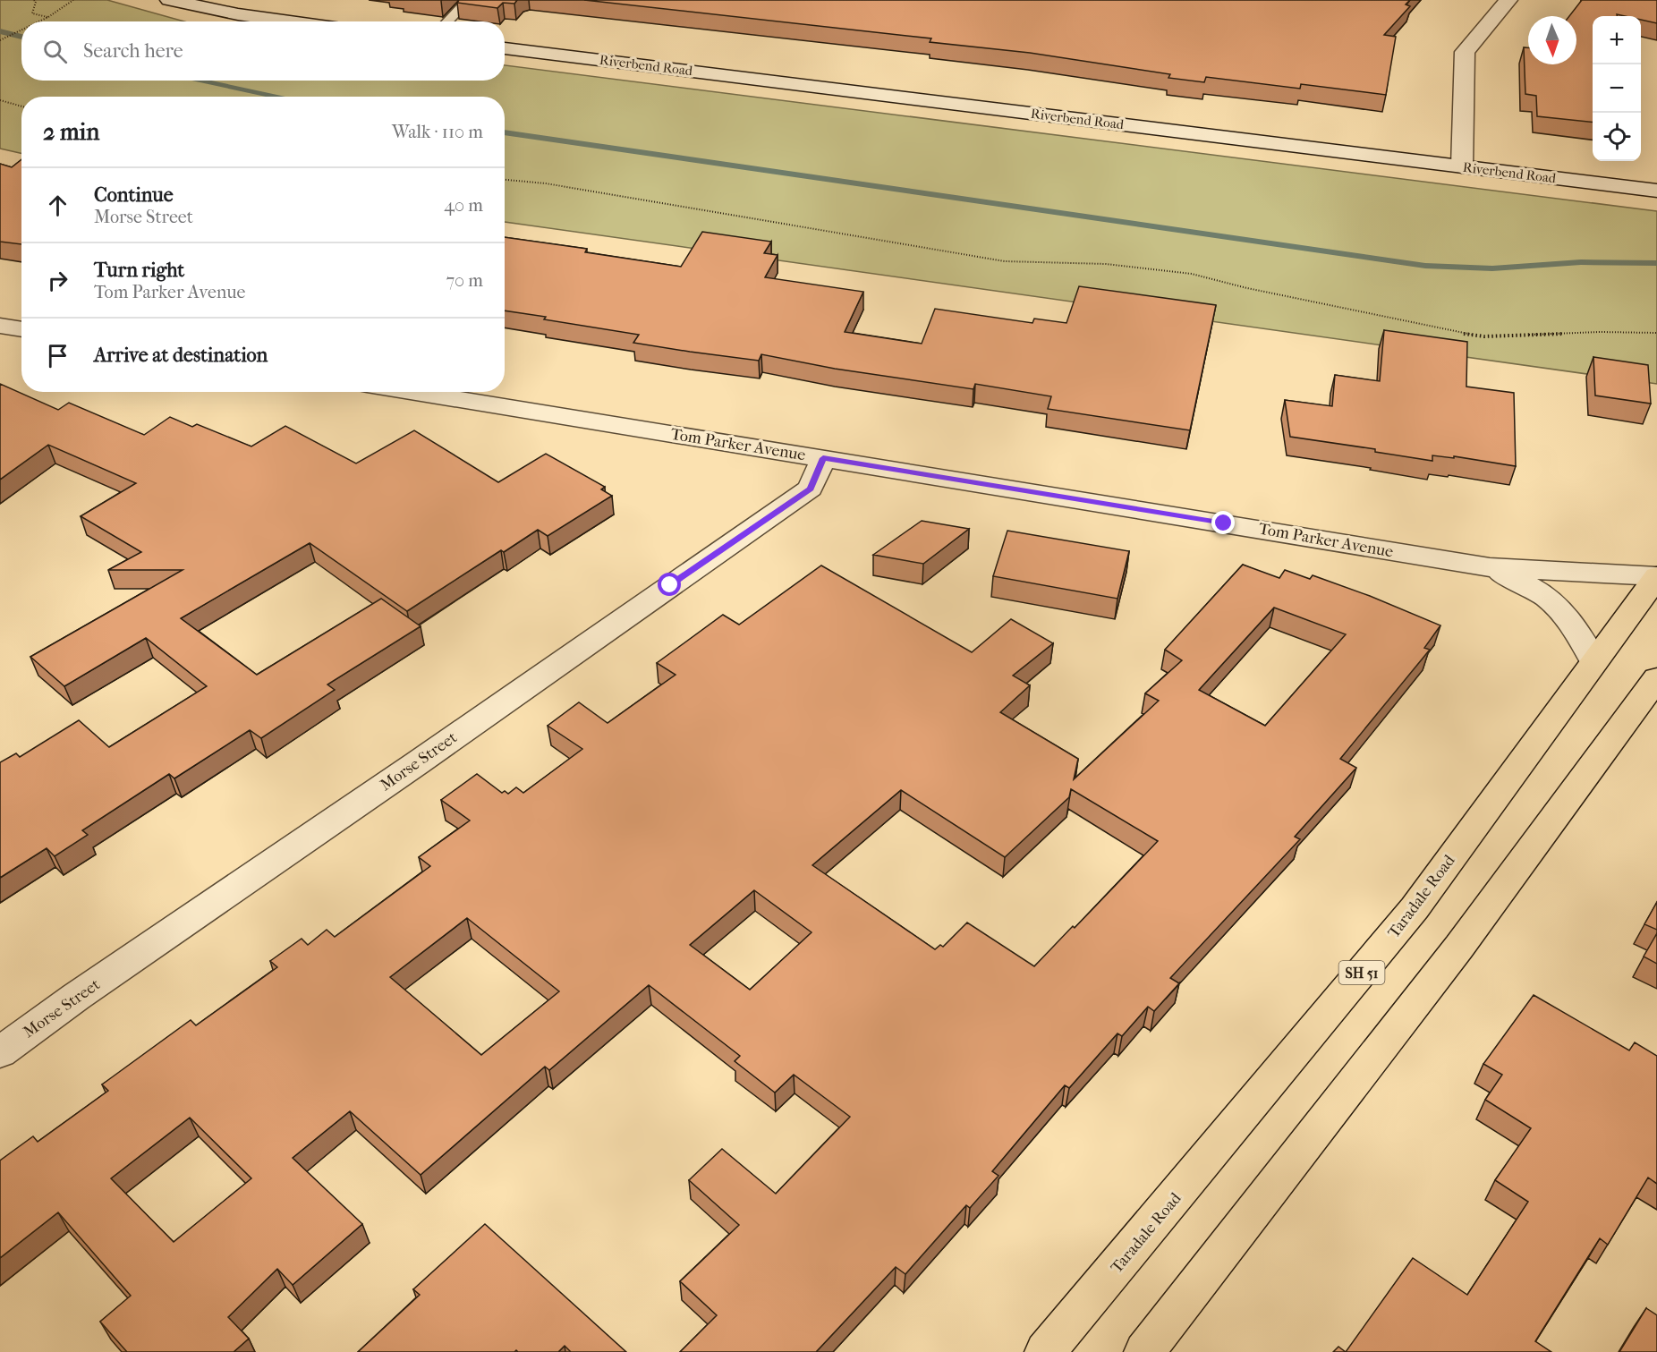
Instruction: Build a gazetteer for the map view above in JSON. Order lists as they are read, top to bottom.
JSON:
{
  "streets": {
    "highway": ["Taradale Road", "SH 51"],
    "street": ["Riverbend Road", "Tom Parker Avenue", "Morse Street"]
  },
  "crossings": [
    ["Tom Parker Avenue", "Morse Street"],
    ["Tom Parker Avenue", "Taradale Road"]
  ],
  "north": "bottom",
  "page": {
    "map_buttons": ["+", "−"],
    "search": "Search here",
    "heading": ["2 min", "Walk · 110 m"],
    "list": [
      ["Continue", "Morse Street", "40 m"],
      ["Turn right", "Tom Parker Avenue", "70 m"],
      "Arrive at destination"
    ]
  }
}
